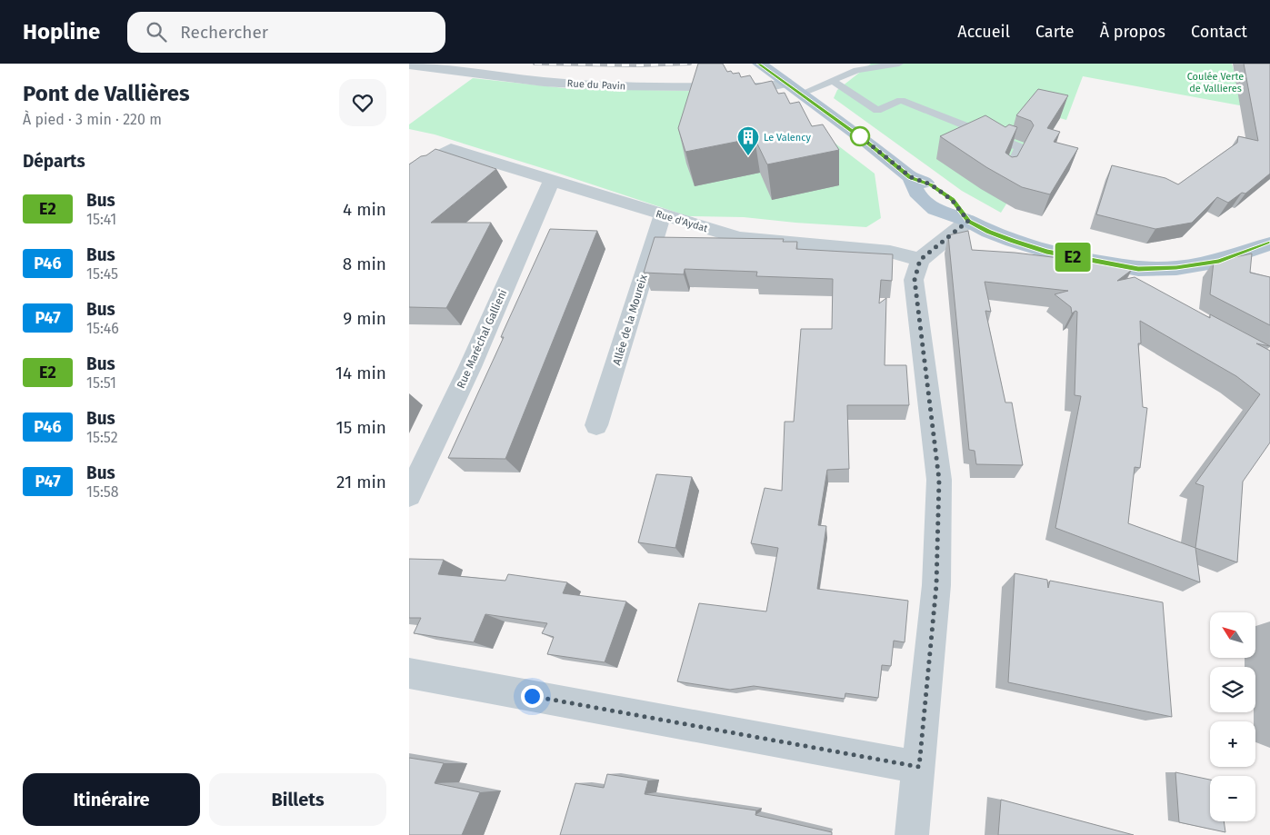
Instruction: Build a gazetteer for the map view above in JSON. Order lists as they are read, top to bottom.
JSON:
{
  "streets": {
    "street": [
      "Rue du Pavin",
      "Rue d'Aydat",
      "Allée de la Moureix",
      "Rue Maréchal Gallieni"
    ]
  },
  "crossings": [
    ["Rue d'Aydat", "Allée de la Moureix"],
    ["Rue d'Aydat", "Rue Maréchal Gallieni"]
  ],
  "parks": ["Coulée Verte de Vallieres"],
  "places": {
    "building": ["Le Valency"]
  },
  "lines": ["bus line E2"],
  "north": "top left",
  "page": {
    "header": "Hopline",
    "search": "Rechercher",
    "nav": [
      "Accueil",
      "Carte",
      "À propos",
      "Contact"
    ],
    "heading": [
      ["Pont de Vallières", "À pied · 3 min · 220 m"],
      "Départs"
    ],
    "on_map": "E2",
    "list": [
      {
        "mark": "E2",
        "name": "Bus",
        "note": "15:41",
        "value": "4 min"
      },
      {
        "mark": "P46",
        "name": "Bus",
        "note": "15:45",
        "value": "8 min"
      },
      {
        "mark": "P47",
        "name": "Bus",
        "note": "15:46",
        "value": "9 min"
      },
      {
        "mark": "E2",
        "name": "Bus",
        "note": "15:51",
        "value": "14 min"
      },
      {
        "mark": "P46",
        "name": "Bus",
        "note": "15:52",
        "value": "15 min"
      },
      {
        "mark": "P47",
        "name": "Bus",
        "note": "15:58",
        "value": "21 min"
      }
    ],
    "map_buttons": ["+", "−"],
    "buttons": ["Itinéraire", "Billets"]
  }
}
